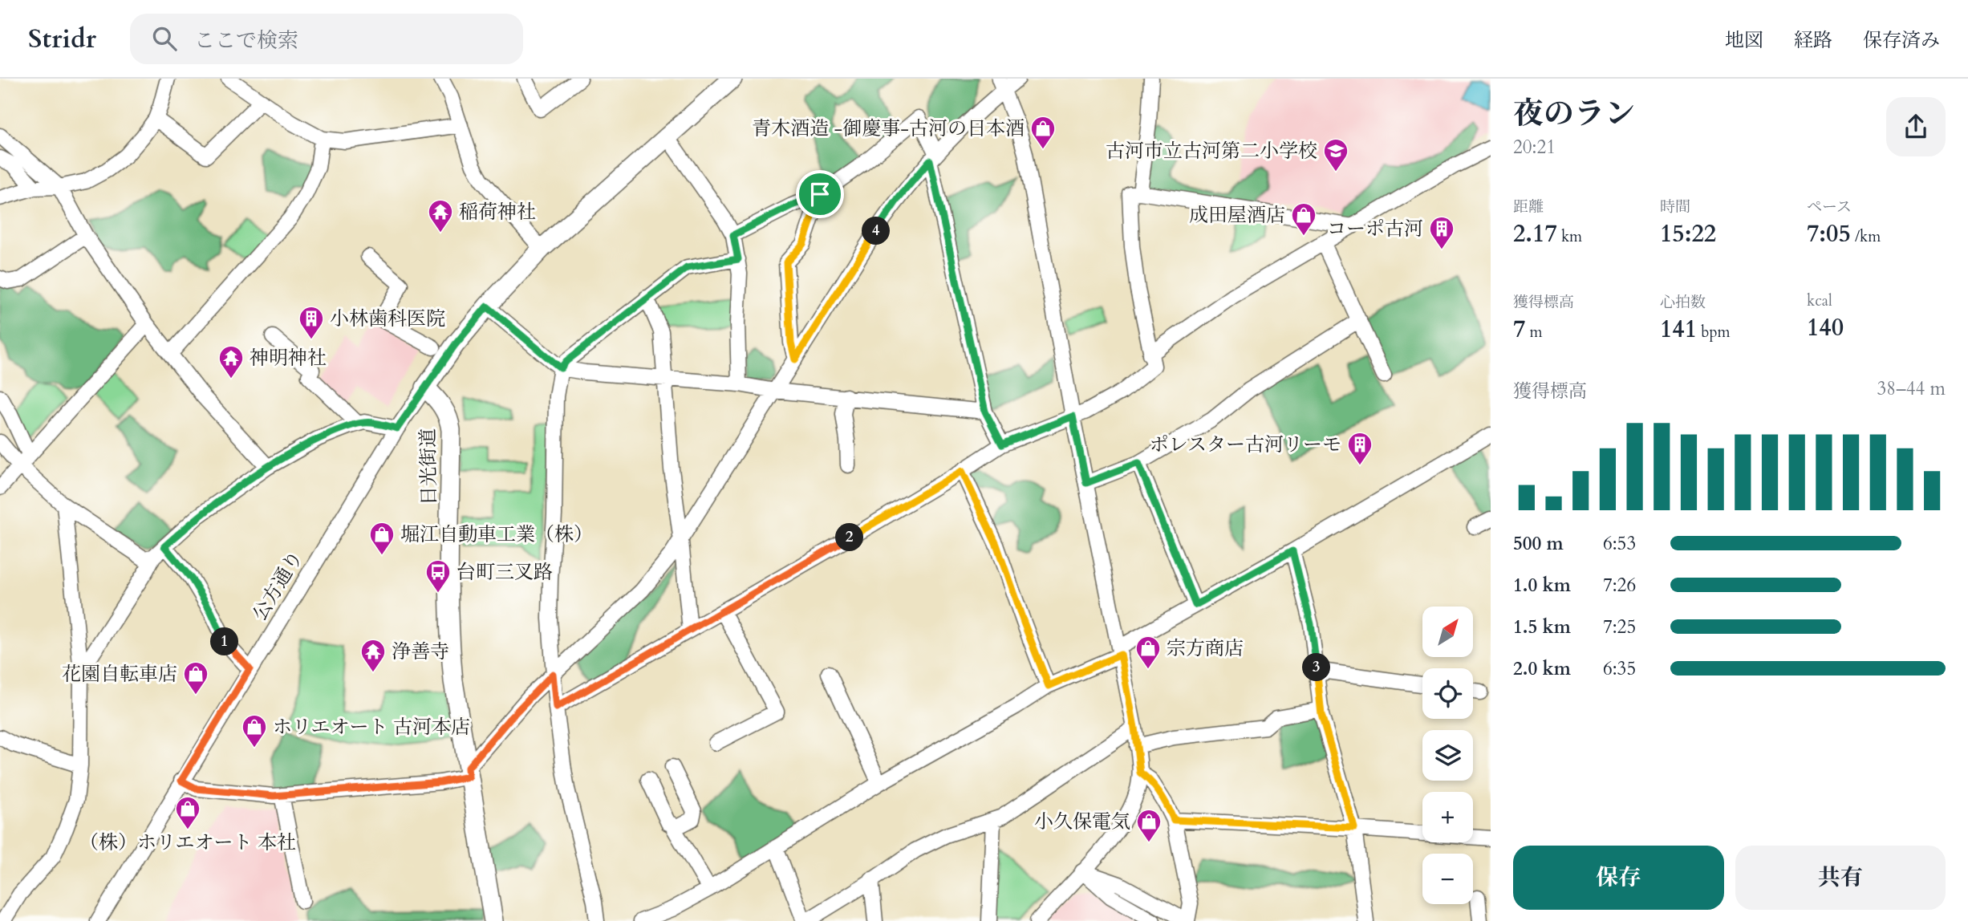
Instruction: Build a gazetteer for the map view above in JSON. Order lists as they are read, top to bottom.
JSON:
{
  "streets": {
    "main road": ["日光街道"],
    "street": ["公方通り"]
  },
  "crossings": [
    ["日光街道", "公方通り"]
  ],
  "places": {
    "shop": [
      "青木酒造 -御慶事-古河の日本酒",
      "成田屋酒店",
      "堀江自動車工業（株）",
      "宗方商店",
      "花園自転車店",
      "ホリエオート 古河本店",
      "（株）ホリエオート 本社",
      "小久保電気"
    ],
    "school or university": ["古河市立古河第二小学校"],
    "temple": ["稲荷神社", "神明神社", "浄善寺"],
    "building": ["コーポ古河", "小林歯科医院", "ポレスター古河リーモ"],
    "bus stop": ["台町三叉路"]
  },
  "north": "top right",
  "page": {
    "header": "Stridr",
    "search": "ここで検索",
    "nav": ["地図", "経路", "保存済み"],
    "heading": ["夜のラン", "20:21"],
    "stats": [
      ["距離", "2.17 km"],
      ["時間", "15:22"],
      ["ペース", "7:05 /km"],
      ["獲得標高", "7 m"],
      ["心拍数", "141 bpm"],
      ["kcal", "140"]
    ],
    "pins": [
      "4",
      "2",
      "1",
      "3"
    ],
    "chart": ["獲得標高", "38–44 m"],
    "list": [
      {
        "name": "500 m",
        "note": "6:53"
      },
      {
        "name": "1.0 km",
        "note": "7:26"
      },
      {
        "name": "1.5 km",
        "note": "7:25"
      },
      {
        "name": "2.0 km",
        "note": "6:35"
      }
    ],
    "map_buttons": ["+", "−"],
    "buttons": ["保存", "共有"]
  }
}
